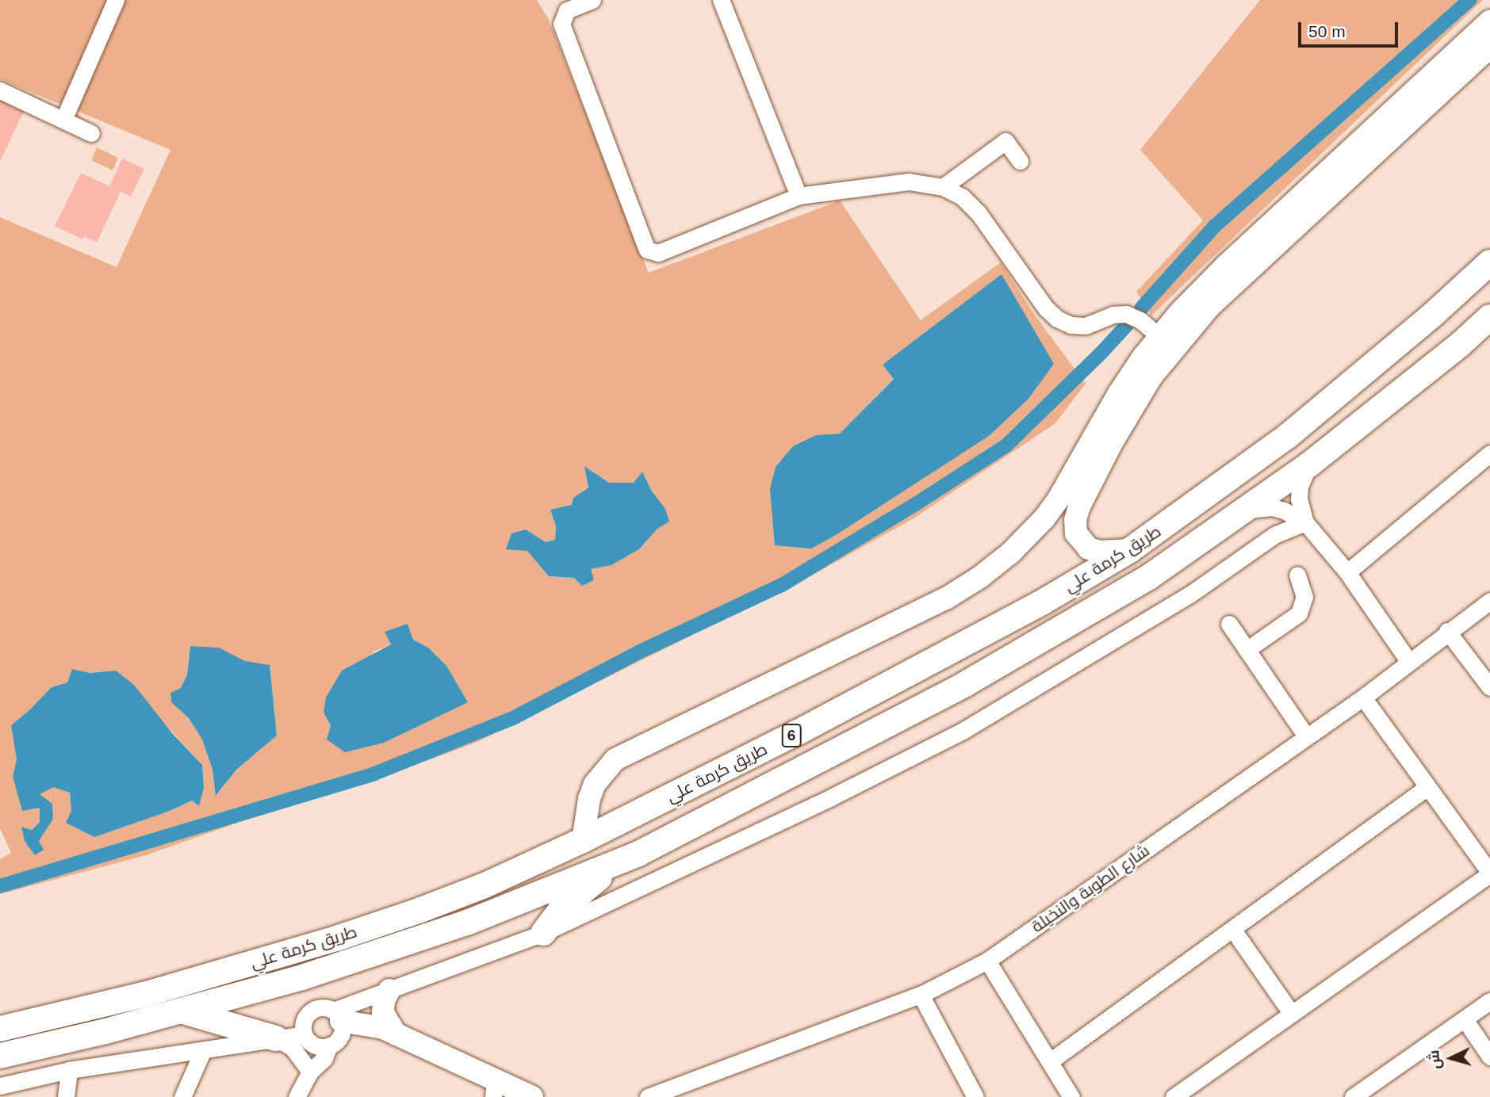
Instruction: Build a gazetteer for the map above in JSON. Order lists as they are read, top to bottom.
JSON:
{
  "streets": {
    "highway": ["طريق كرمة علي", "6"],
    "street": ["شارع الطوبة والنخيلة"]
  },
  "scale_bar": "50 m",
  "north": "left"
}
